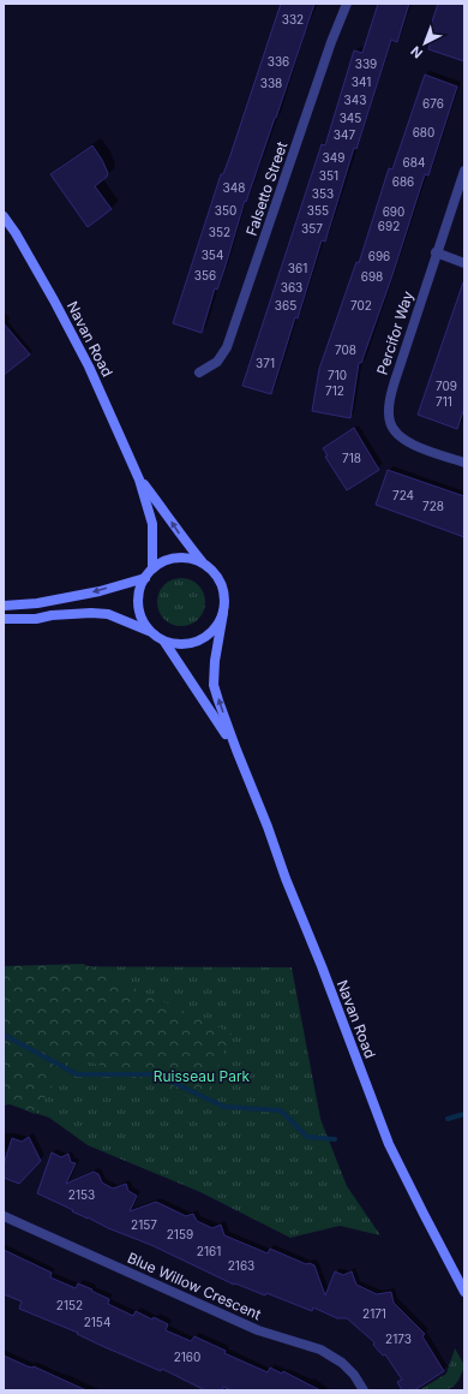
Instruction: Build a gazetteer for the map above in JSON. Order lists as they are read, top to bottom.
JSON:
{
  "streets": {
    "main road": ["Navan Road"],
    "street": ["Falsetto Street", "Percifor Way", "Blue Willow Crescent"]
  },
  "parks": ["Ruisseau Park"],
  "house_numbers": [
    "332",
    "336",
    "339",
    "341",
    "338",
    "343",
    "676",
    "345",
    "680",
    "347",
    "349",
    "684",
    "351",
    "686",
    "348",
    "353",
    "350",
    "355",
    "690",
    "692",
    "357",
    "352",
    "354",
    "696",
    "361",
    "356",
    "698",
    "363",
    "365",
    "702",
    "708",
    "371",
    "710",
    "709",
    "712",
    "711",
    "718",
    "724",
    "728",
    "2153",
    "2157",
    "2159",
    "2161",
    "2163",
    "2152",
    "2171",
    "2154",
    "2173",
    "2160"
  ],
  "north": "bottom left"
}
